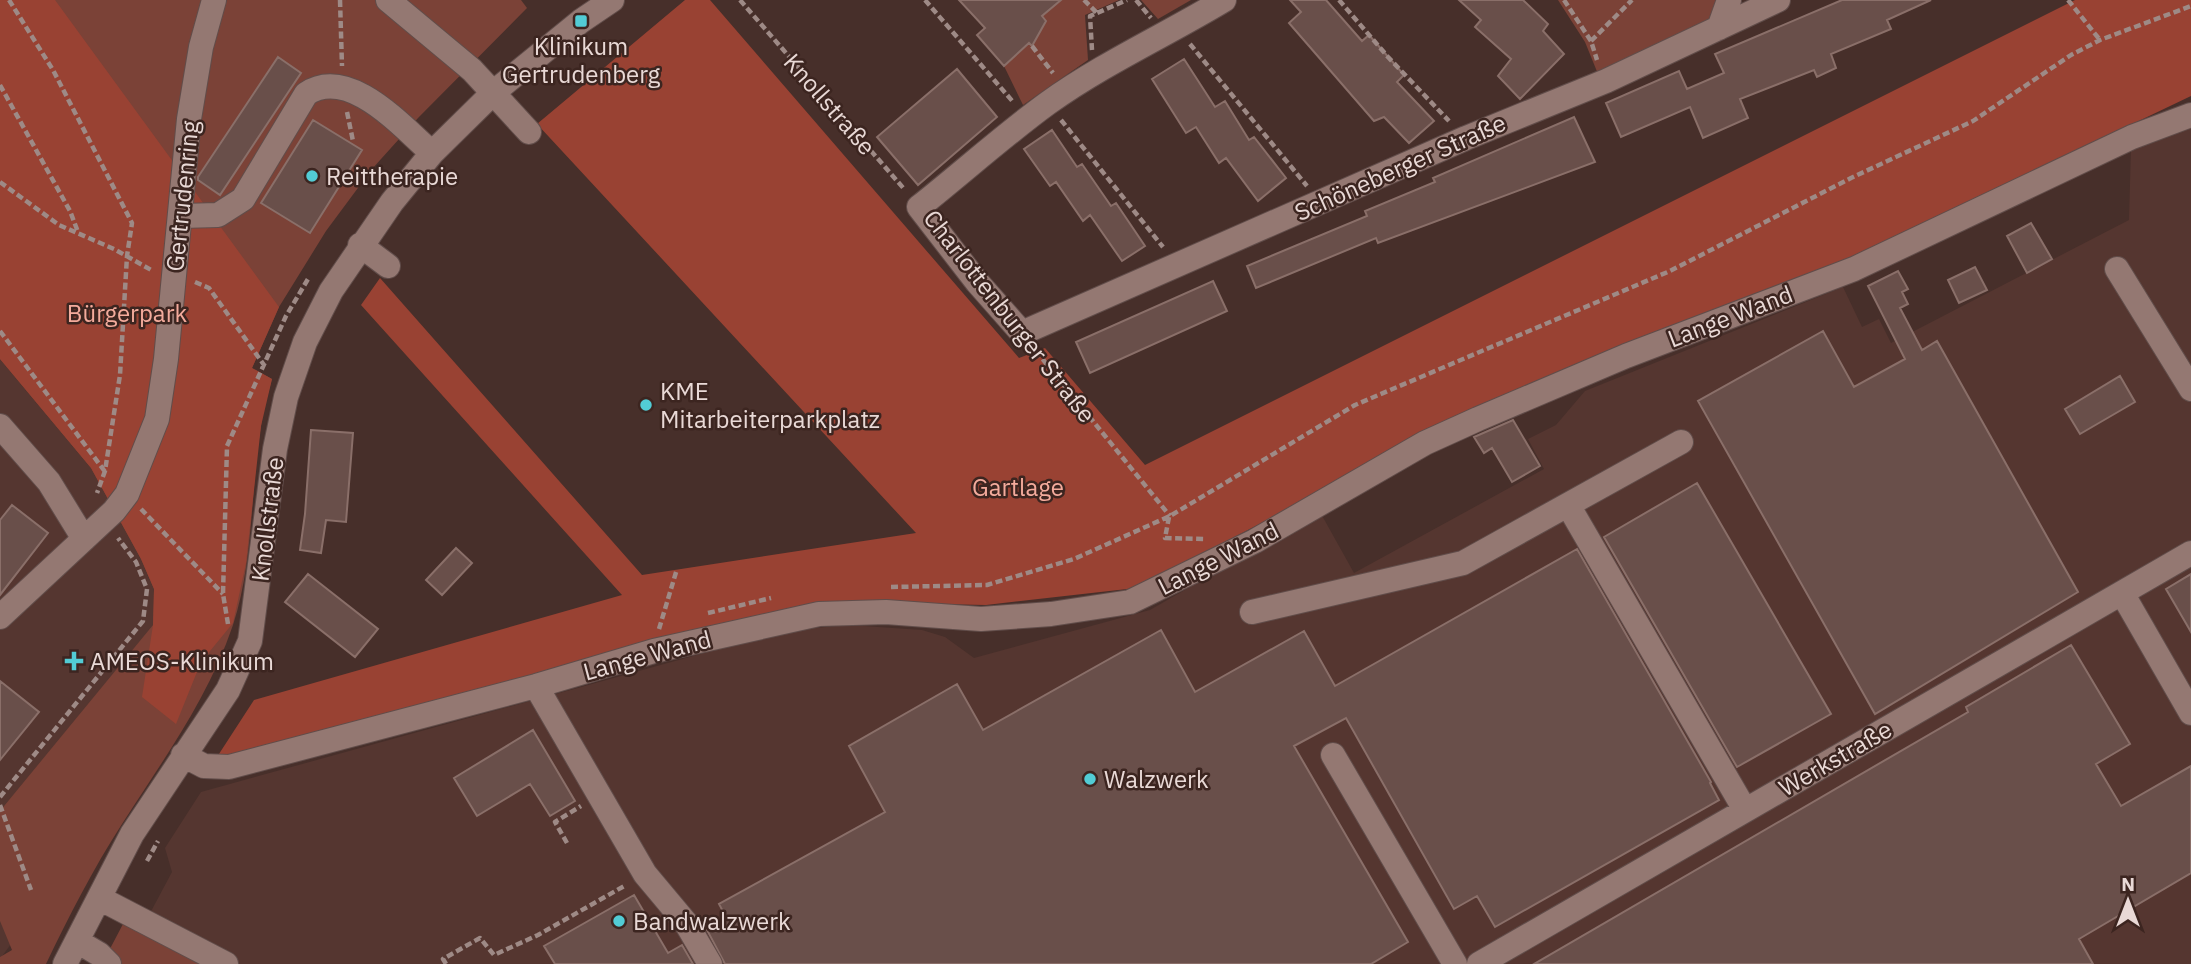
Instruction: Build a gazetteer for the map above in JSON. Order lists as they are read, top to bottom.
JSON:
{
  "streets": {
    "street": [
      "Knollstraße",
      "Schöneberger Straße",
      "Gertrudenring",
      "Charlottenburger Straße",
      "Lange Wand",
      "Werkstraße"
    ]
  },
  "crossings": [
    ["Knollstraße", "Charlottenburger Straße"],
    ["Knollstraße", "Lange Wand"],
    ["Schöneberger Straße", "Charlottenburger Straße"]
  ],
  "parks": ["Bürgerpark", "Gartlage"],
  "places": {
    "transit": ["Klinikum Gertrudenberg"],
    "other": [
      "Reittherapie",
      "KME Mitarbeiterparkplatz",
      "Walzwerk",
      "Bandwalzwerk"
    ],
    "health": ["AMEOS-Klinikum"]
  },
  "north": "top"
}
